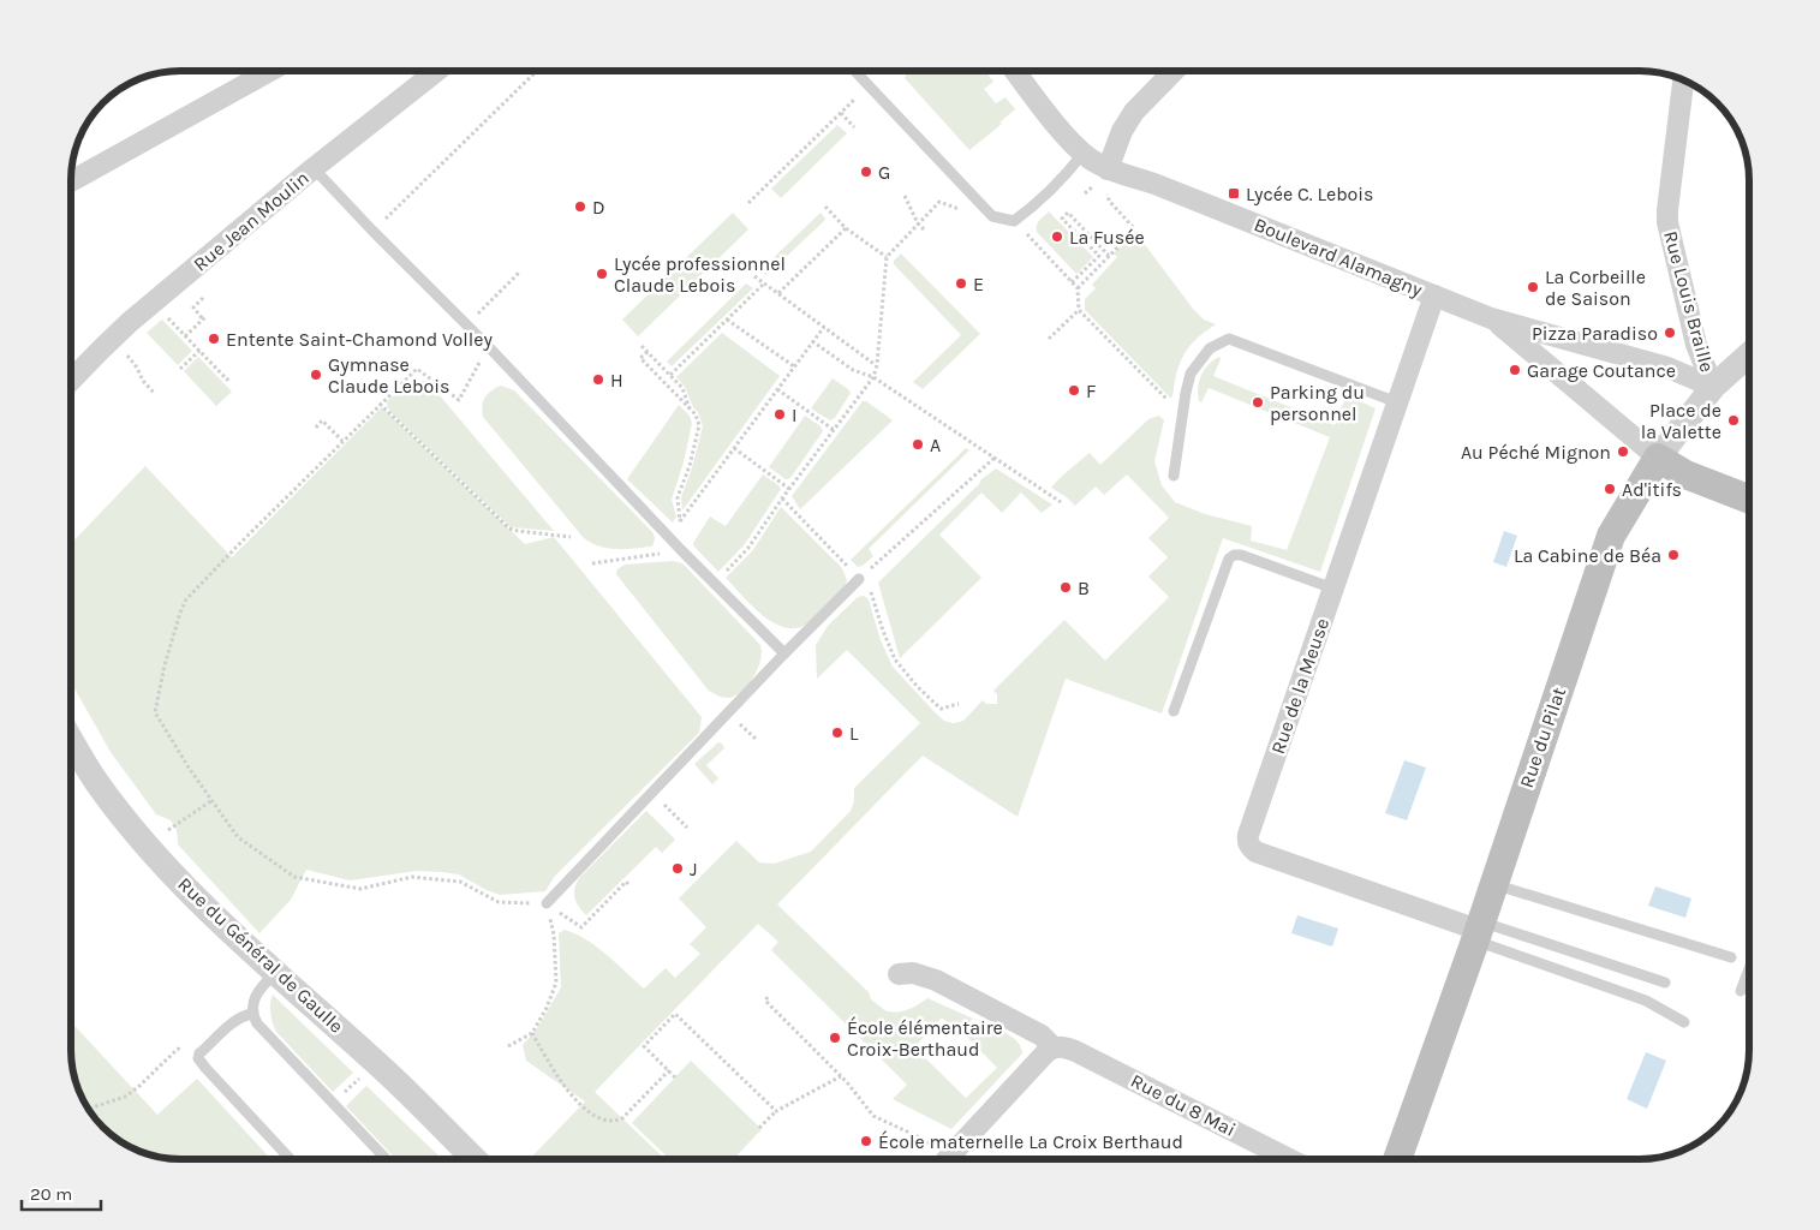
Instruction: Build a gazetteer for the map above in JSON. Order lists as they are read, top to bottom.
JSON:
{
  "streets": {
    "main road": ["Rue du Pilat"],
    "street": [
      "Rue Jean Moulin",
      "Boulevard Alamagny",
      "Rue Louis Braille",
      "Rue de la Meuse",
      "Rue du Général de Gaulle",
      "Rue du 8 Mai"
    ]
  },
  "crossings": [
    ["Boulevard Alamagny", "Rue Louis Braille"],
    ["Boulevard Alamagny", "Rue de la Meuse"],
    ["Boulevard Alamagny", "Rue du Pilat"],
    ["Rue Louis Braille", "Rue du Pilat"],
    ["Rue de la Meuse", "Rue du Pilat"]
  ],
  "places": {
    "other": [
      "G",
      "D",
      "La Fusée",
      "Lycée professionnel Claude Lebois",
      "E",
      "La Corbeille de Saison",
      "Pizza Paradiso",
      "Entente Saint-Chamond Volley",
      "Garage Coutance",
      "Gymnase Claude Lebois",
      "H",
      "F",
      "Parking du personnel",
      "I",
      "Place de la Valette",
      "A",
      "Au Péché Mignon",
      "Ad'itifs",
      "La Cabine de Béa",
      "B",
      "L",
      "J",
      "École élémentaire Croix-Berthaud",
      "École maternelle La Croix Berthaud"
    ],
    "transit": ["Lycée C. Lebois"]
  },
  "scale_bar": "20 m"
}
